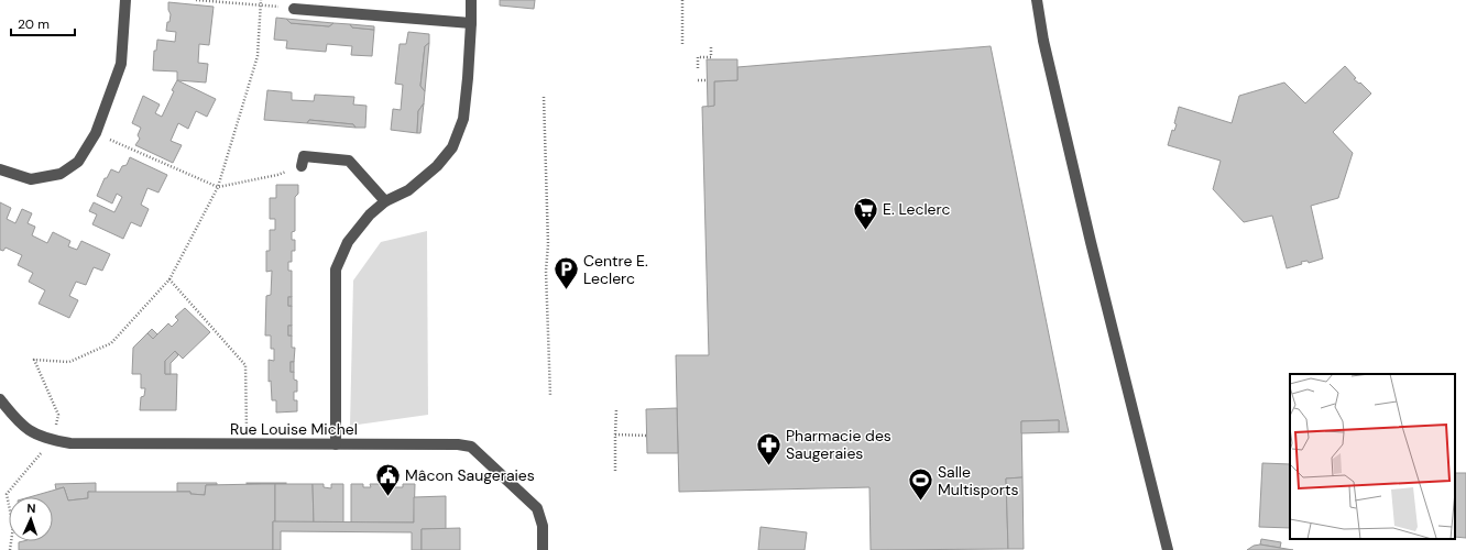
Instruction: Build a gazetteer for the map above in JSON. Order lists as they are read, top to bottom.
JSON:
{
  "streets": {
    "street": ["Rue Louise Michel"]
  },
  "places": {
    "supermarket": ["E. Leclerc"],
    "parking": ["Centre E. Leclerc"],
    "pharmacy": ["Pharmacie des Saugeraies"],
    "public building": ["Mâcon Saugeraies"],
    "sports": ["Salle Multisports"]
  },
  "scale_bar": "20 m",
  "north": "top"
}
